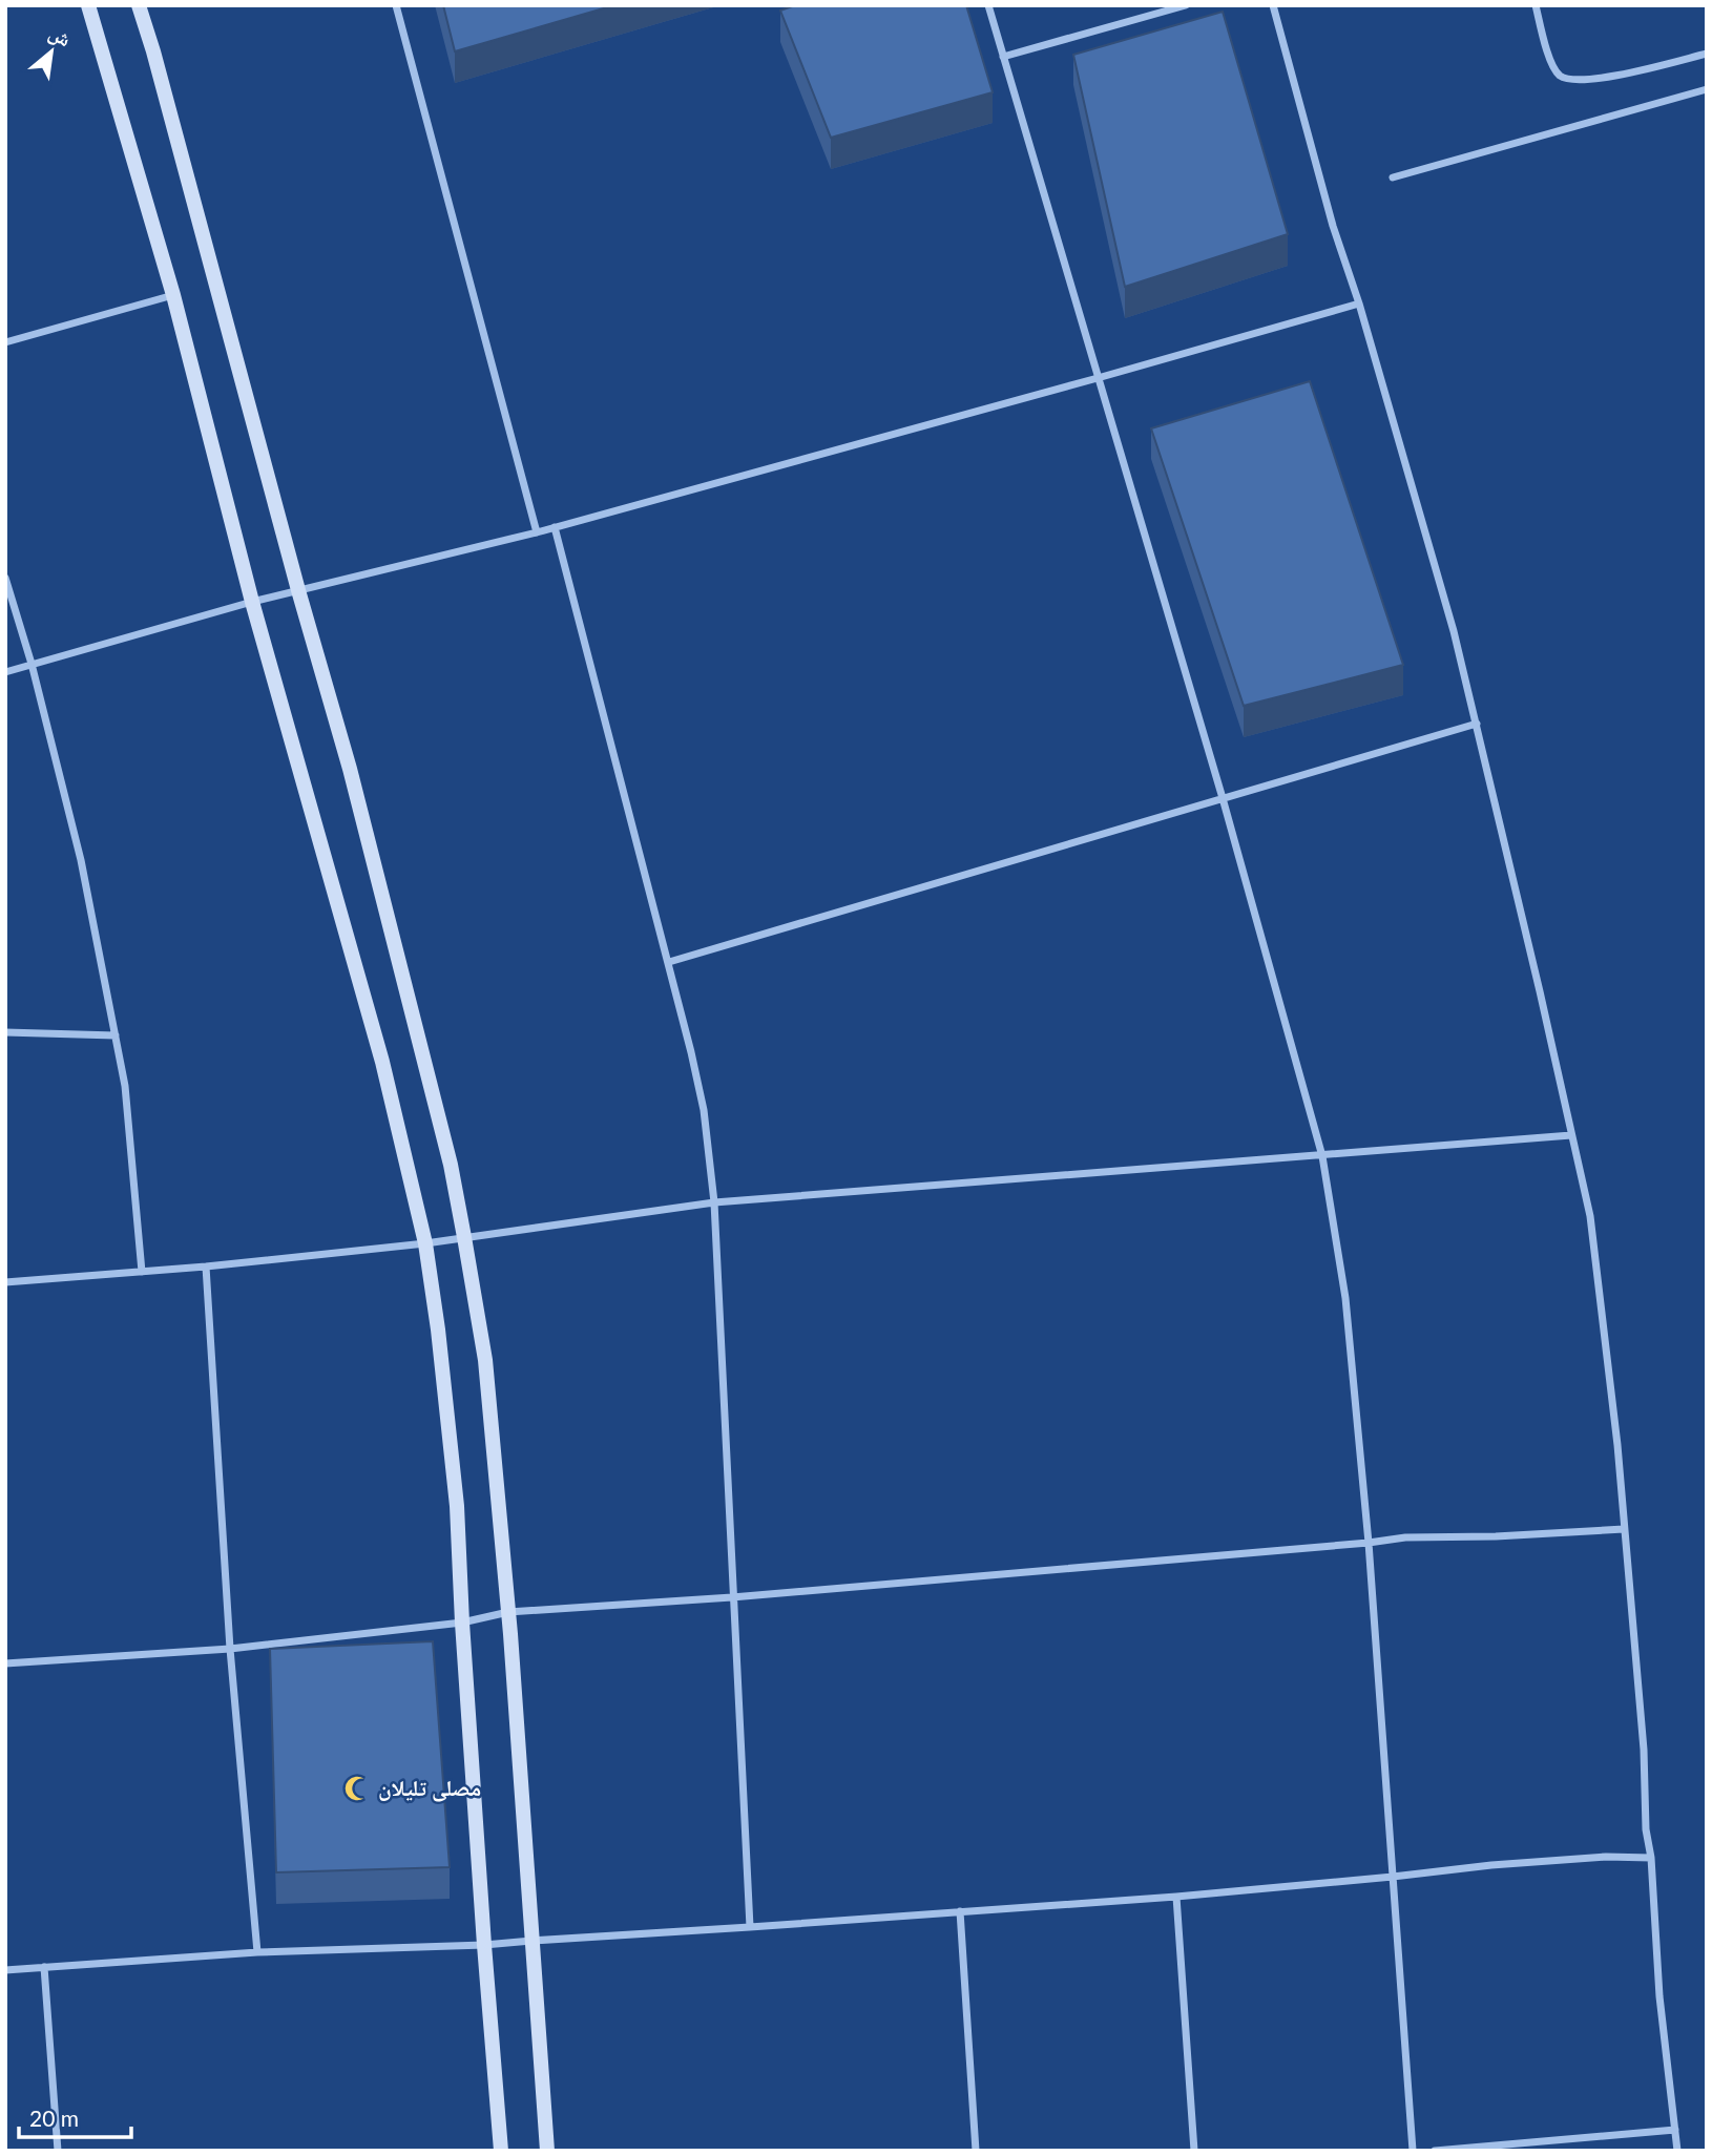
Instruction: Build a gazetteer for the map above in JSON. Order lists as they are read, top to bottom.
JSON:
{
  "places": {
    "mosque": ["مصلى تليلان"]
  },
  "scale_bar": "20 m",
  "north": "top right"
}
